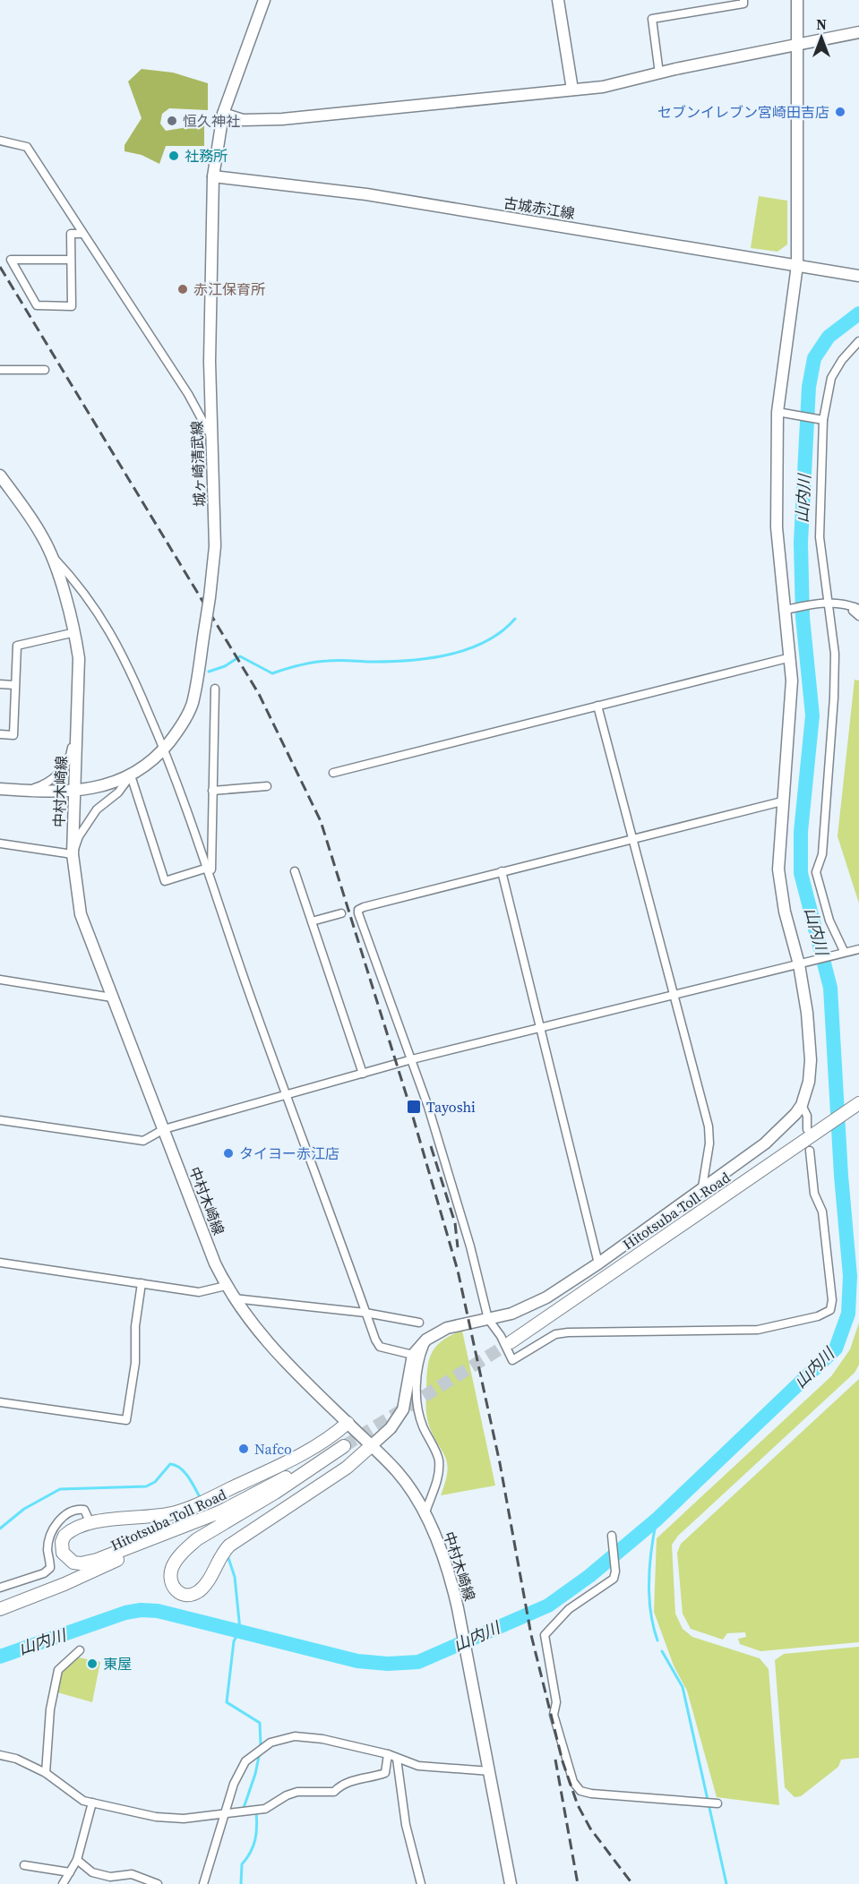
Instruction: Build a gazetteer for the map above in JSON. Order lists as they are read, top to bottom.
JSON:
{
  "streets": {
    "main road": [
      "古城赤江線",
      "城ヶ崎清武線",
      "中村木崎線",
      "Hitotsuba Toll Road"
    ]
  },
  "crossings": [
    ["古城赤江線", "城ヶ崎清武線"],
    ["城ヶ崎清武線", "中村木崎線"],
    ["中村木崎線", "Hitotsuba Toll Road"]
  ],
  "water": ["山内川"],
  "places": {
    "other": [
      "セブンイレブン宮崎田吉店",
      "恒久神社",
      "社務所",
      "赤江保育所",
      "タイヨー赤江店",
      "Nafco",
      "東屋"
    ],
    "transit": ["Tayoshi"]
  },
  "north": "top"
}
